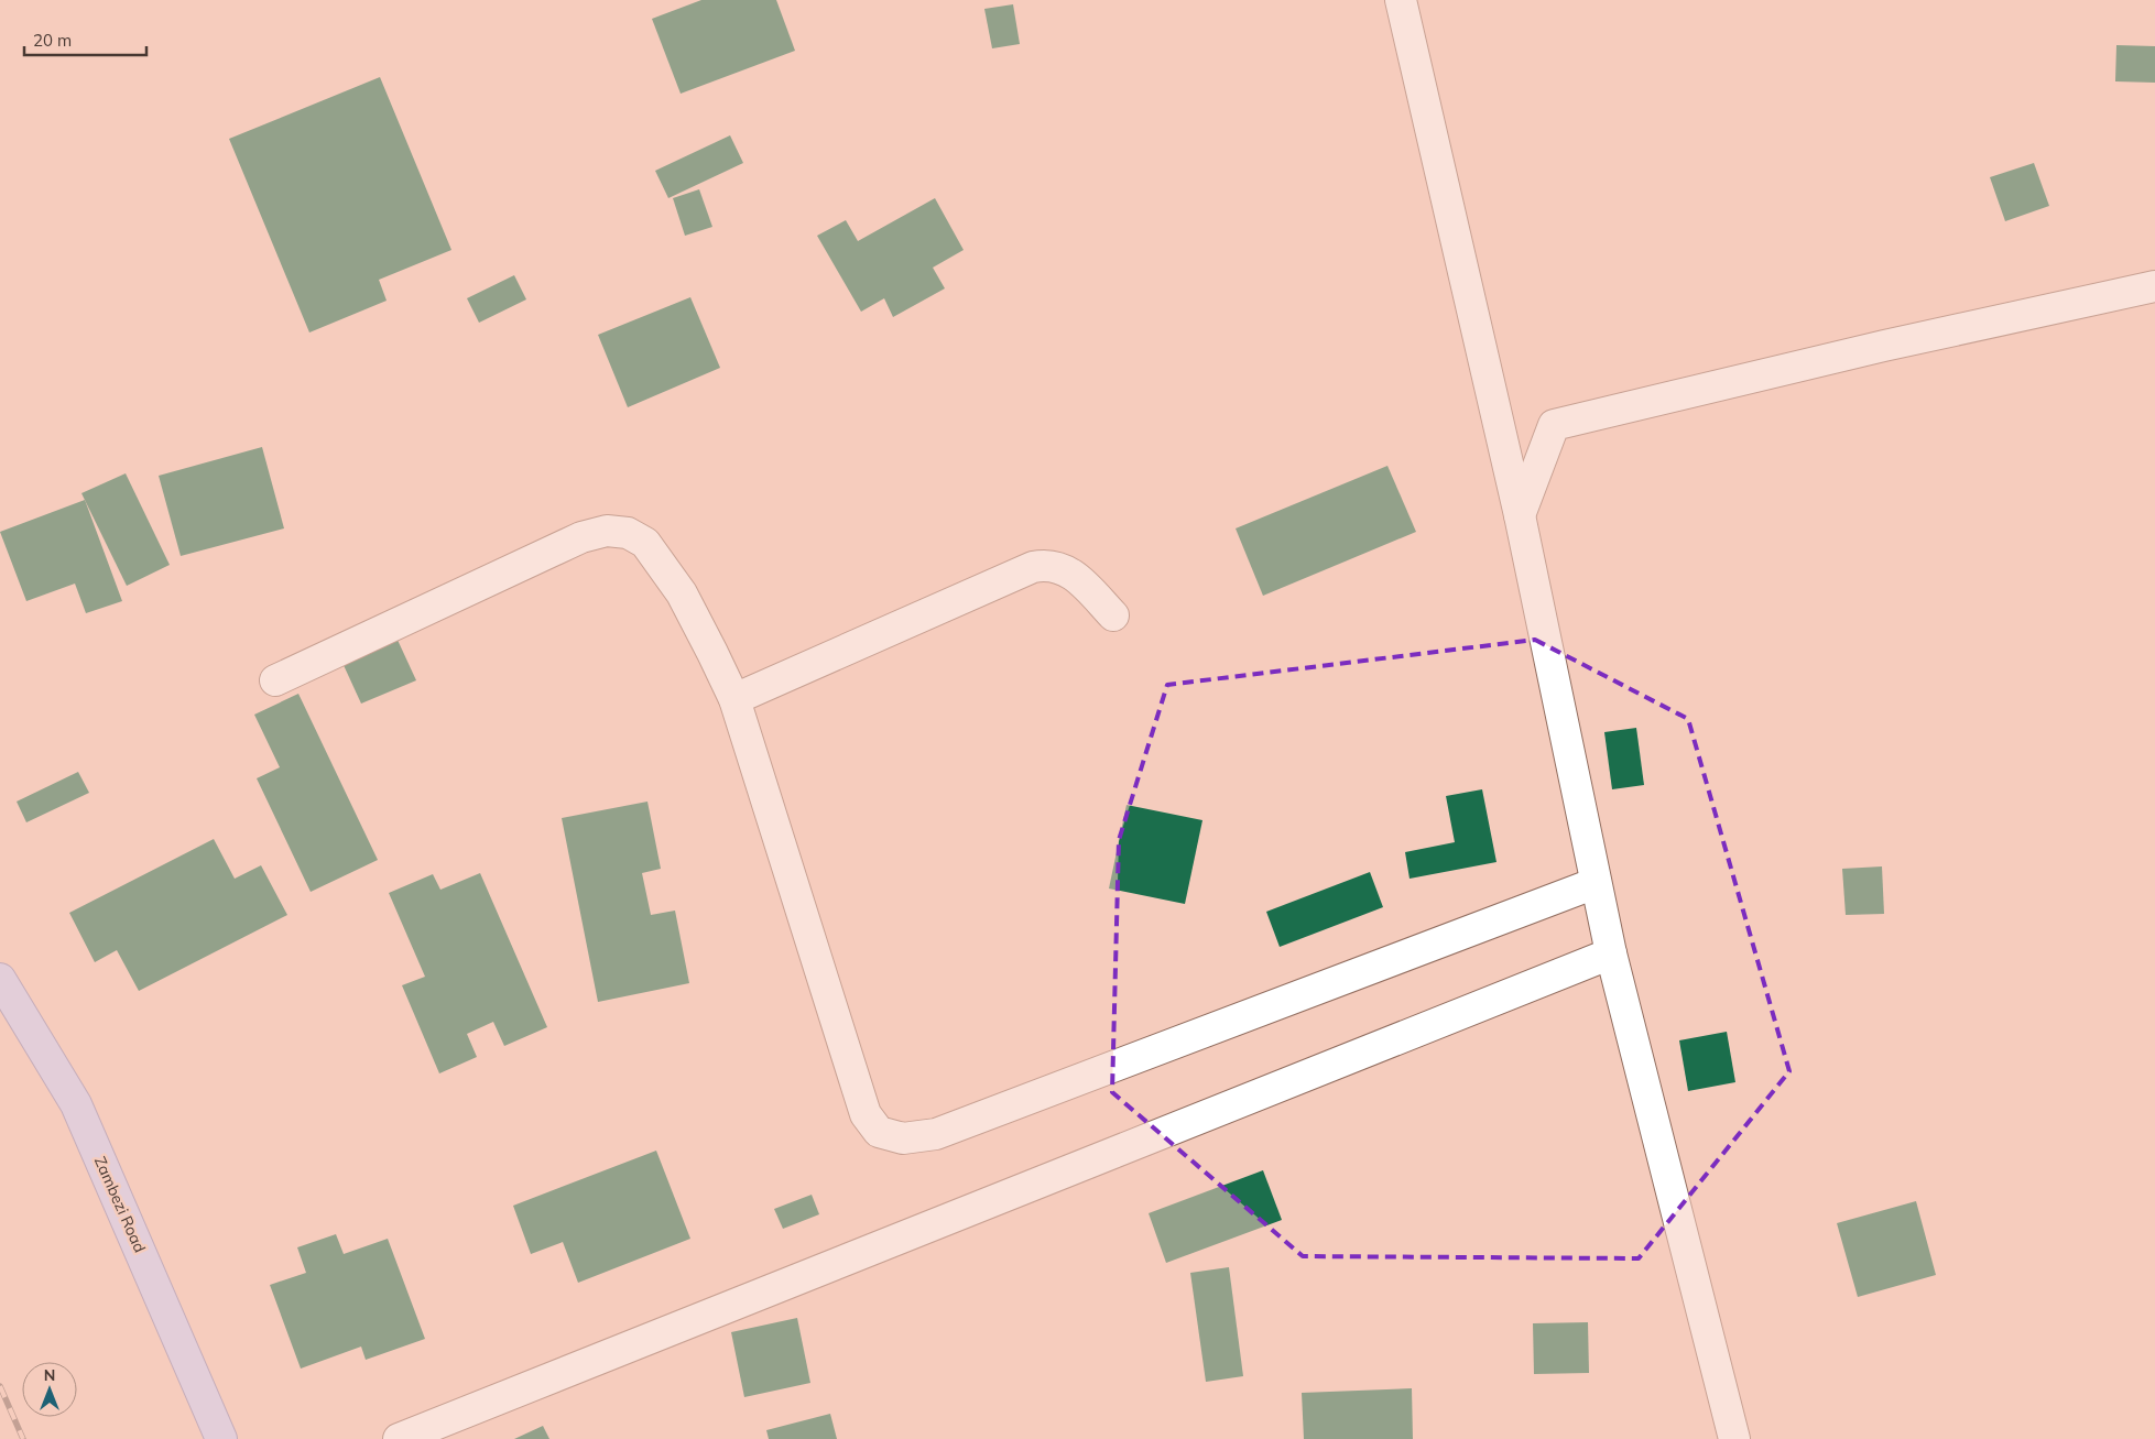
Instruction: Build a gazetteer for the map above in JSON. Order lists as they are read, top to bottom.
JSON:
{
  "streets": {
    "main road": ["Zambezi Road"]
  },
  "scale_bar": "20 m",
  "north": "top"
}
